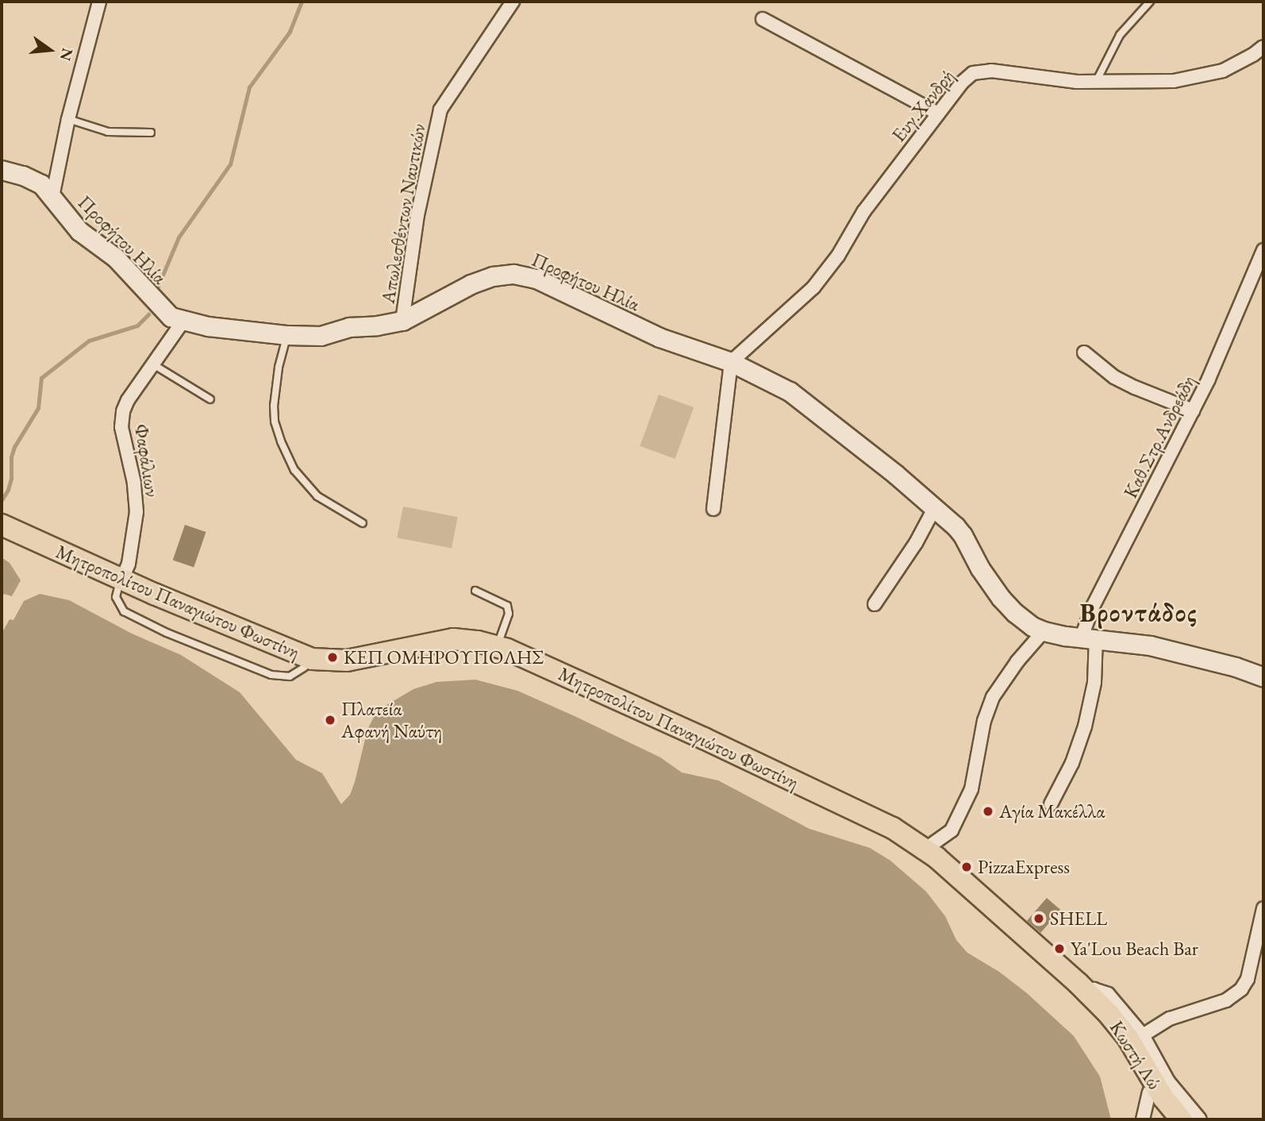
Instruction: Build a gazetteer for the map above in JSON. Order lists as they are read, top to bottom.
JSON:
{
  "streets": {
    "main road": ["Μητροπολίτου Παναγιώτου Φωστίνη", "Κωστή Λώ"],
    "street": [
      "Ευγ.Χανδρή",
      "Απωλεσθέντων Ναυτικών",
      "Προφήτου Ηλία",
      "Καθ.Στρ.Ανδρεάδη",
      "Φαφάλιων"
    ]
  },
  "crossings": [
    ["Ευγ.Χανδρή", "Προφήτου Ηλία"],
    ["Απωλεσθέντων Ναυτικών", "Προφήτου Ηλία"],
    ["Προφήτου Ηλία", "Καθ.Στρ.Ανδρεάδη"],
    ["Προφήτου Ηλία", "Φαφάλιων"],
    ["Φαφάλιων", "Μητροπολίτου Παναγιώτου Φωστίνη"],
    ["Μητροπολίτου Παναγιώτου Φωστίνη", "Κωστή Λώ"]
  ],
  "districts": ["Βροντάδος"],
  "places": [
    "ΚΕΠ ΟΜΗΡΟΥΠΟΛΗΣ",
    "Πλατεία Αφανή Ναύτη",
    "Αγία Μακέλλα",
    "PizzaExpress",
    "SHELL",
    "Ya'Lou Beach Bar"
  ],
  "north": "right"
}
